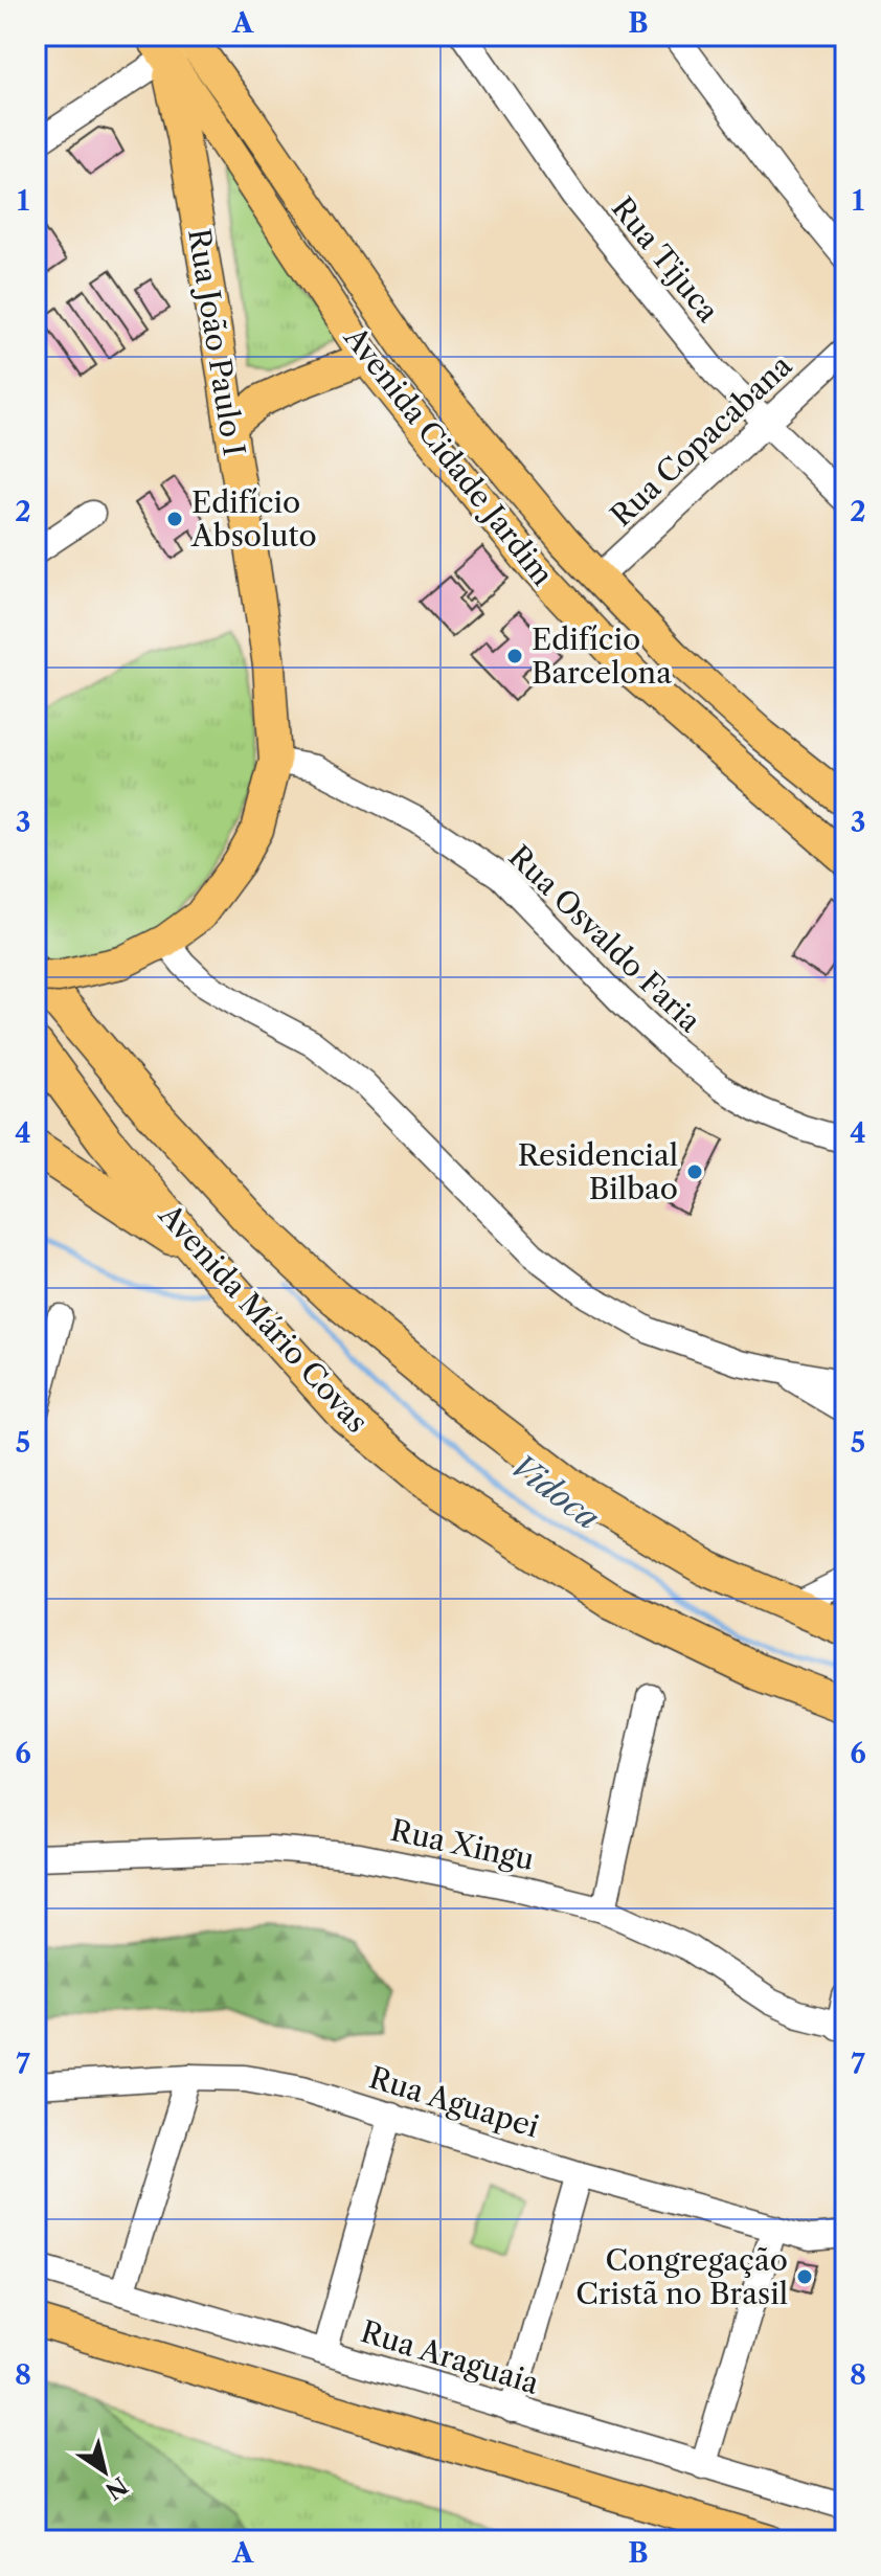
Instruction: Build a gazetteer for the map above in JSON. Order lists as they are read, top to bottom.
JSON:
{
  "streets": {
    "highway": ["Avenida Mário Covas"],
    "main road": ["Rua João Paulo I", "Avenida Cidade Jardim"],
    "street": [
      "Rua Tijuca",
      "Rua Copacabana",
      "Rua Osvaldo Faria",
      "Rua Xingu",
      "Rua Aguapei",
      "Rua Araguaia"
    ]
  },
  "crossings": [
    ["Rua Tijuca", "Rua Copacabana"],
    ["Rua João Paulo I", "Avenida Cidade Jardim"],
    ["Rua João Paulo I", "Rua Osvaldo Faria"],
    ["Rua João Paulo I", "Avenida Mário Covas"],
    ["Rua Copacabana", "Avenida Cidade Jardim"]
  ],
  "water": ["Vidoca"],
  "places": [
    "Edifício Absoluto",
    "Edifício Barcelona",
    "Residencial Bilbao",
    "Congregação Cristã no Brasil"
  ],
  "north": "bottom right",
  "grid": {
    "columns": ["A", "B"],
    "rows": [
      "1",
      "2",
      "3",
      "4",
      "5",
      "6",
      "7",
      "8"
    ]
  }
}
